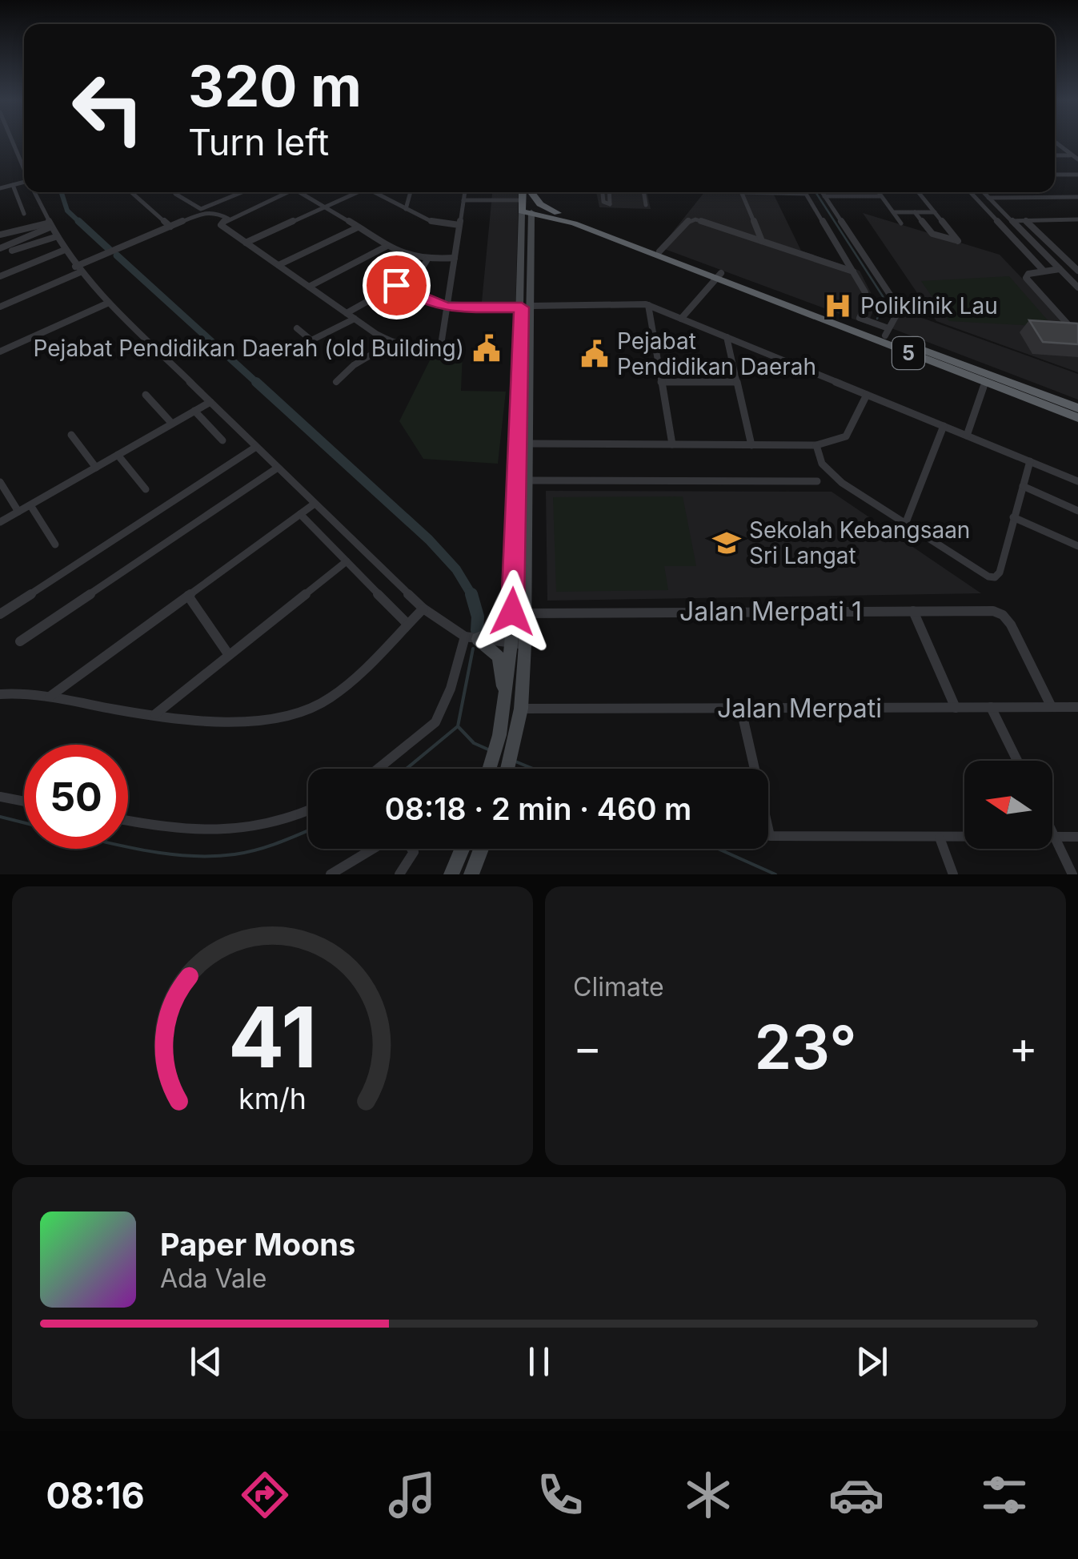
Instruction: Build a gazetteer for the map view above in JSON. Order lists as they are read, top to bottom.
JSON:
{
  "streets": {
    "highway": ["5"],
    "street": ["Jalan Merpati 1", "Jalan Merpati"]
  },
  "crossings": [
    ["Jalan Merpati 1", "Jalan Merpati"]
  ],
  "places": {
    "hospital": ["Poliklinik Lau"],
    "public building": ["Pejabat Pendidikan Daerah (old Building)", "Pejabat Pendidikan Daerah"],
    "school or university": ["Sekolah Kebangsaan Sri Langat"]
  },
  "north": "left",
  "page": {
    "turn": ["320 m", "Turn left"],
    "limit": "50",
    "trip": "08:18 · 2 min · 460 m",
    "tile": "Climate",
    "heat": ["−", "23°", "+"],
    "song": ["Paper Moons", "Ada Vale"],
    "tabs": "08:16",
    "gauge": ["41", "km/h"]
  }
}
